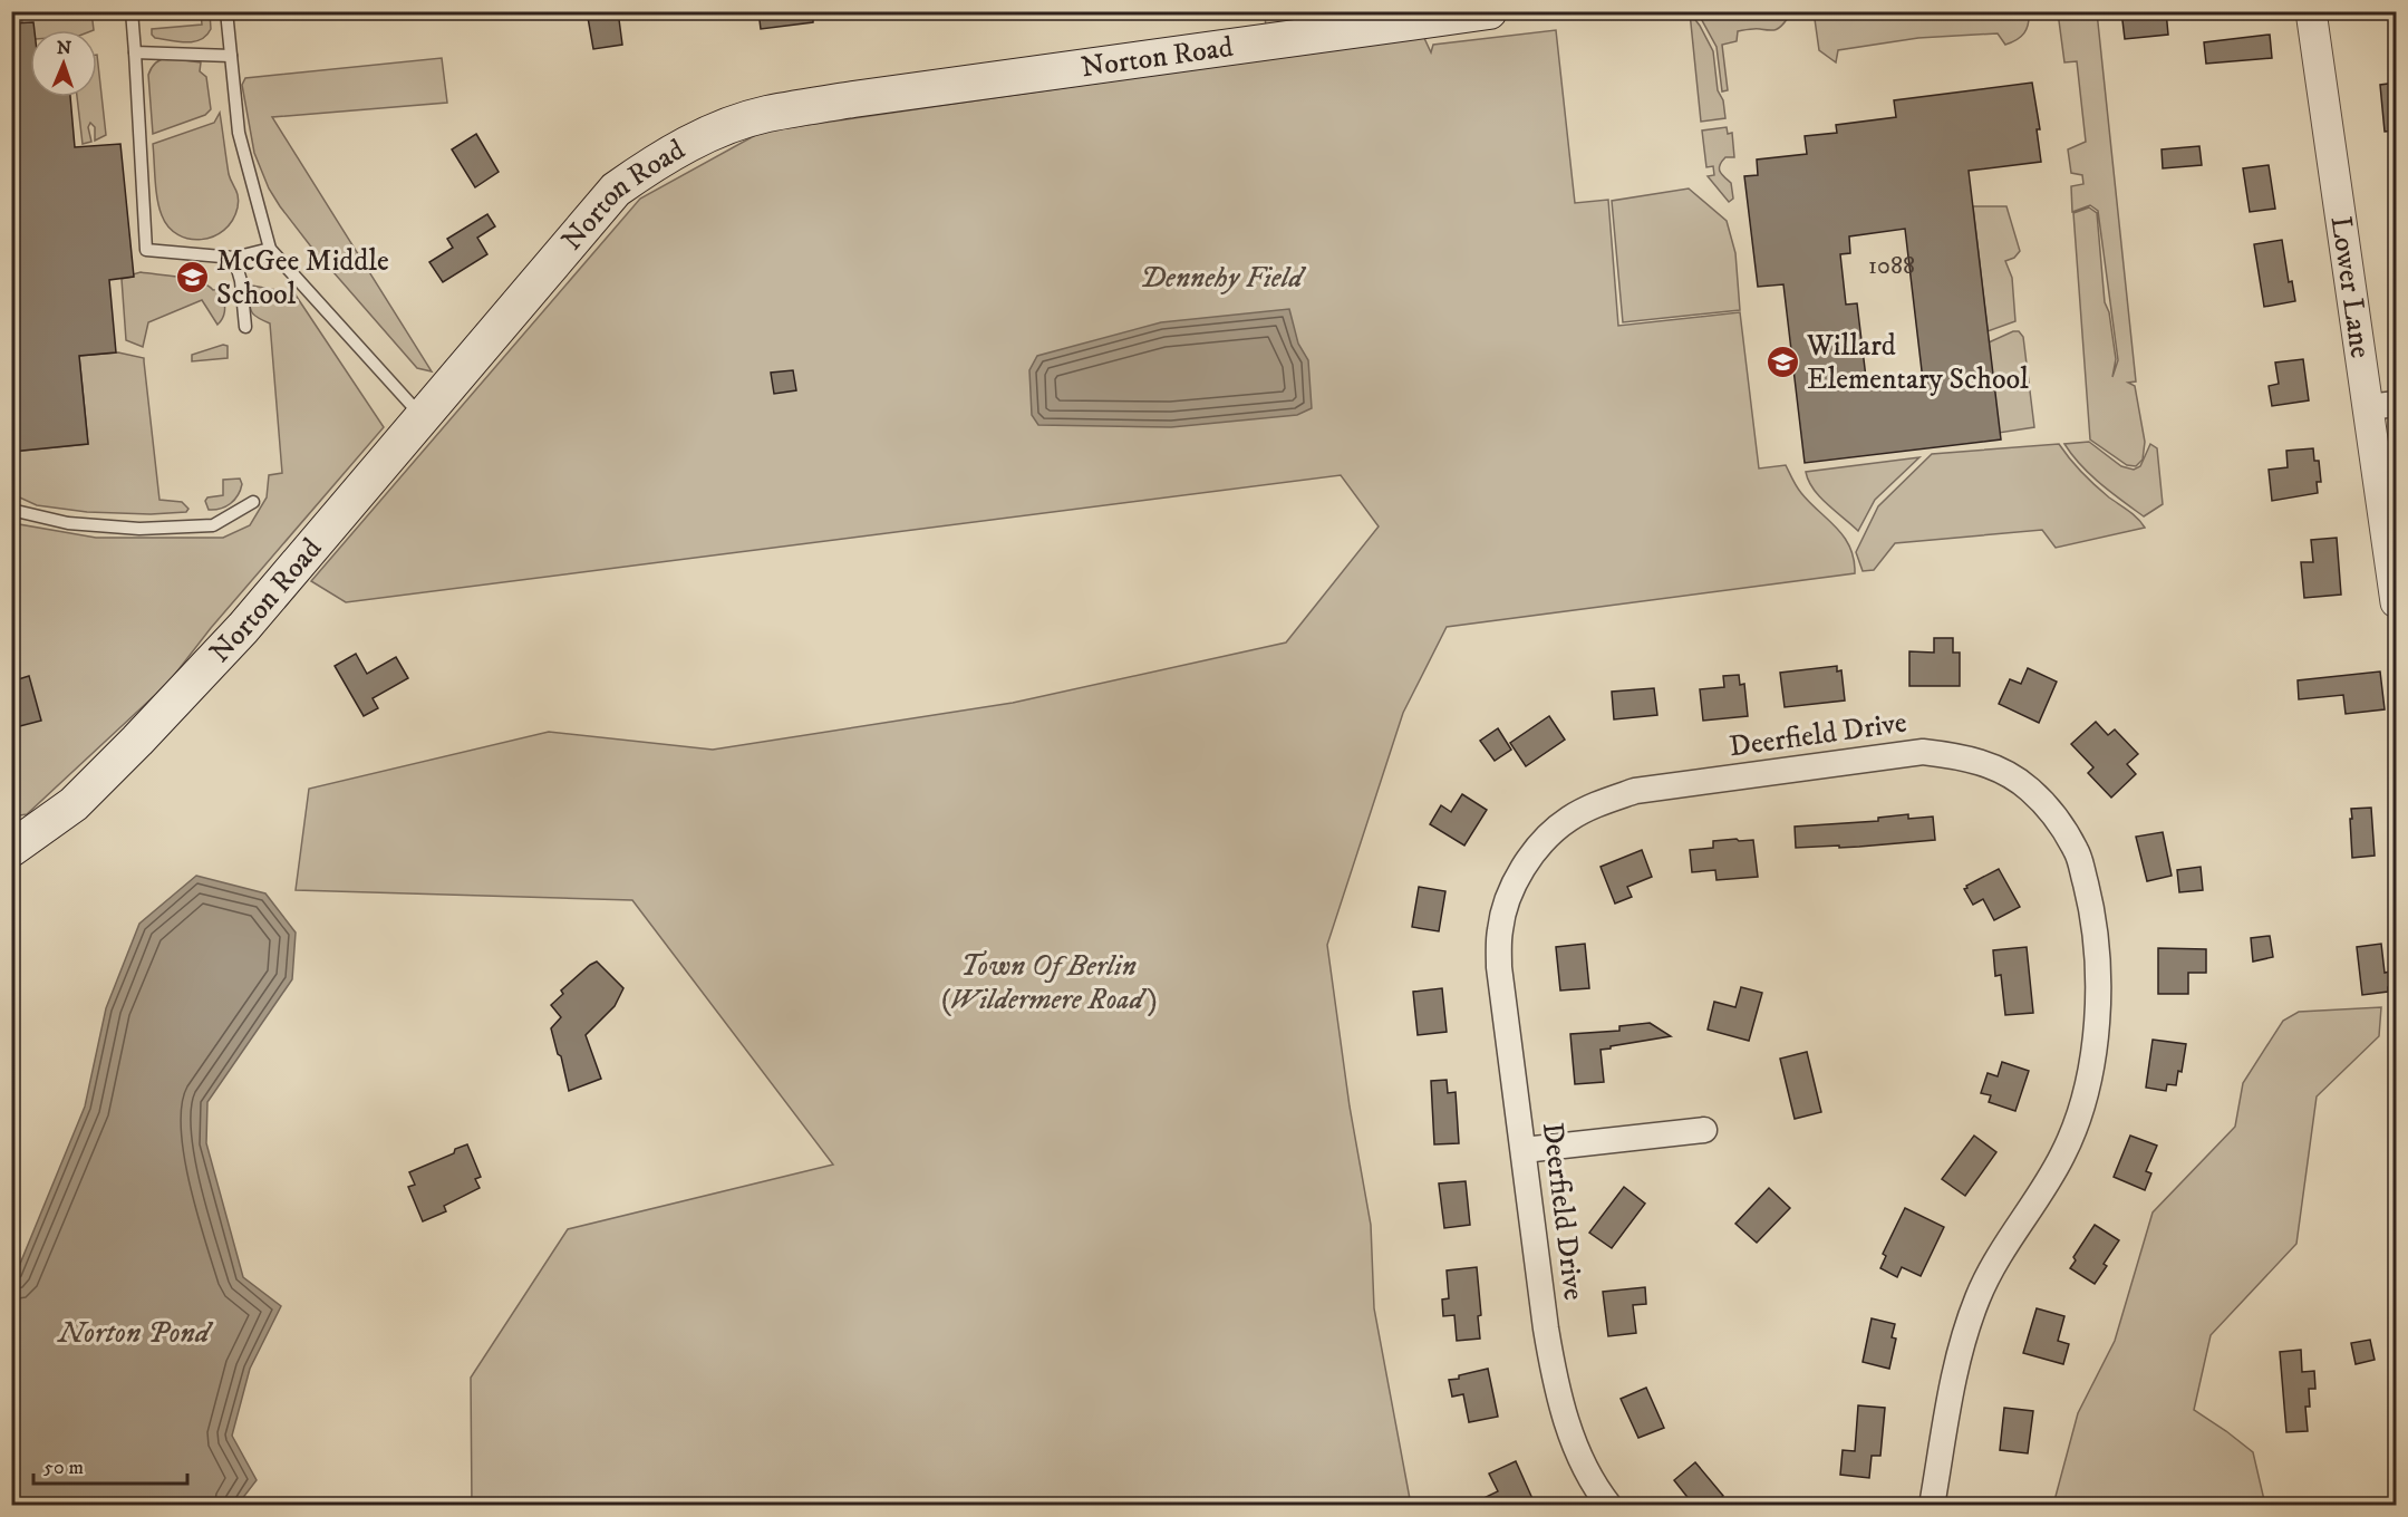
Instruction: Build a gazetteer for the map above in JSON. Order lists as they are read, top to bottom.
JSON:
{
  "streets": {
    "main road": ["Norton Road"],
    "street": ["Lower Lane", "Deerfield Drive"]
  },
  "water": ["Norton Pond"],
  "parks": ["Dennehy Field", "Town Of Berlin (Wildermere Road)"],
  "places": {
    "school or university": ["McGee Middle School", "Willard Elementary School"]
  },
  "house_numbers": ["1088"],
  "scale_bar": "50 m",
  "north": "top"
}
